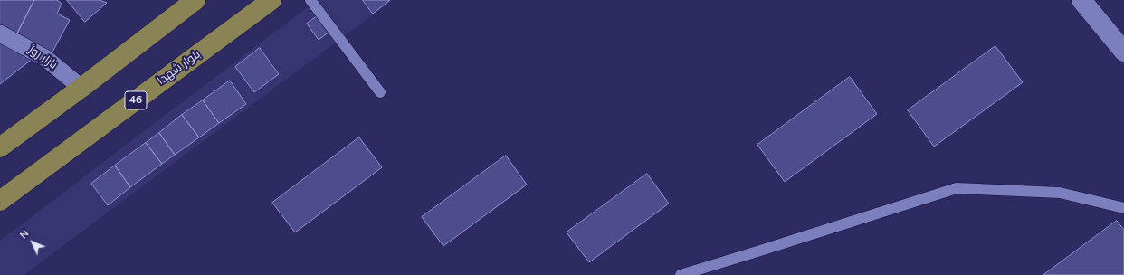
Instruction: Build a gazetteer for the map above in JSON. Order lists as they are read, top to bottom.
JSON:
{
  "streets": {
    "main road": ["بلوار شهدا", "46"],
    "street": ["بازار روژ"]
  },
  "north": "top left"
}
